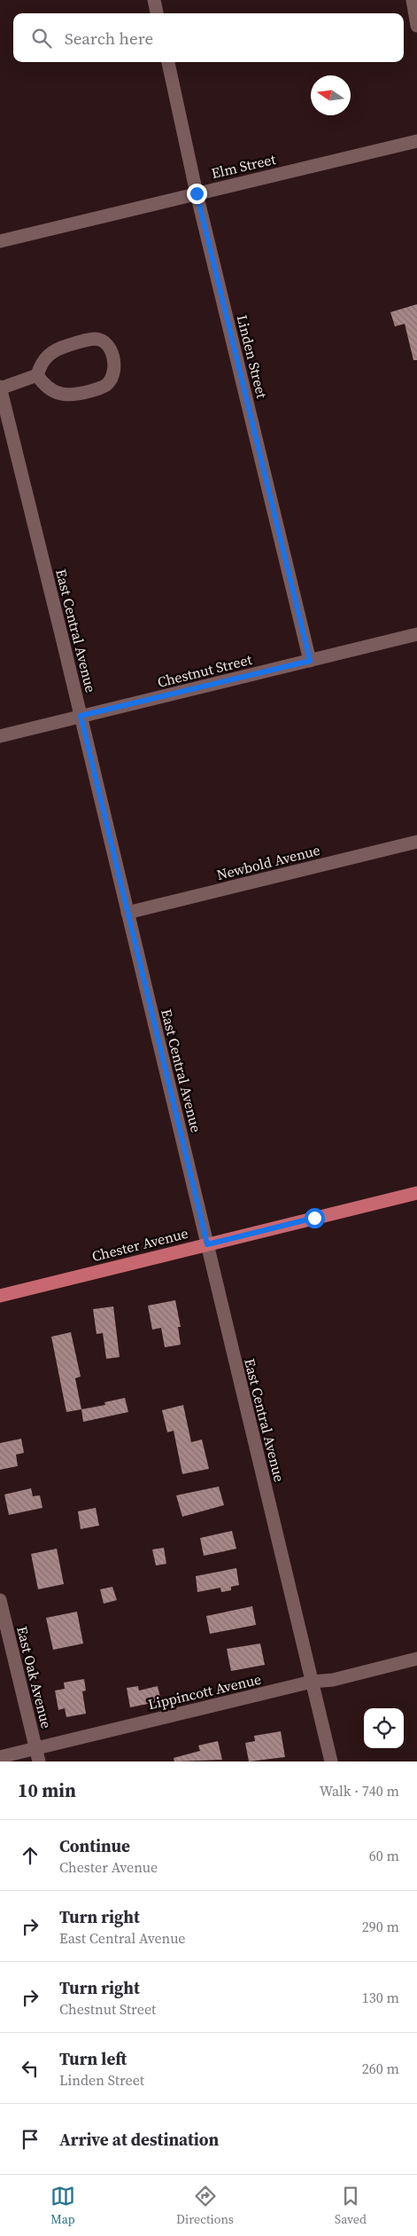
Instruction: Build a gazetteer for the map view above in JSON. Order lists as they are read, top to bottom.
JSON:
{
  "streets": {
    "main road": ["Chester Avenue"],
    "street": [
      "Elm Street",
      "Linden Street",
      "East Central Avenue",
      "Chestnut Street",
      "Newbold Avenue",
      "East Oak Avenue",
      "Lippincott Avenue"
    ]
  },
  "crossings": [
    ["Elm Street", "Linden Street"],
    ["Linden Street", "Chestnut Street"],
    ["East Central Avenue", "Chestnut Street"],
    ["East Central Avenue", "Newbold Avenue"],
    ["East Central Avenue", "Chester Avenue"],
    ["East Central Avenue", "Lippincott Avenue"],
    ["East Oak Avenue", "Lippincott Avenue"]
  ],
  "north": "left",
  "page": {
    "search": "Search here",
    "heading": ["10 min", "Walk · 740 m"],
    "list": [
      ["Continue", "Chester Avenue", "60 m"],
      ["Turn right", "East Central Avenue", "290 m"],
      ["Turn right", "Chestnut Street", "130 m"],
      ["Turn left", "Linden Street", "260 m"],
      "Arrive at destination"
    ],
    "nav": ["Map", "Directions", "Saved"]
  }
}
